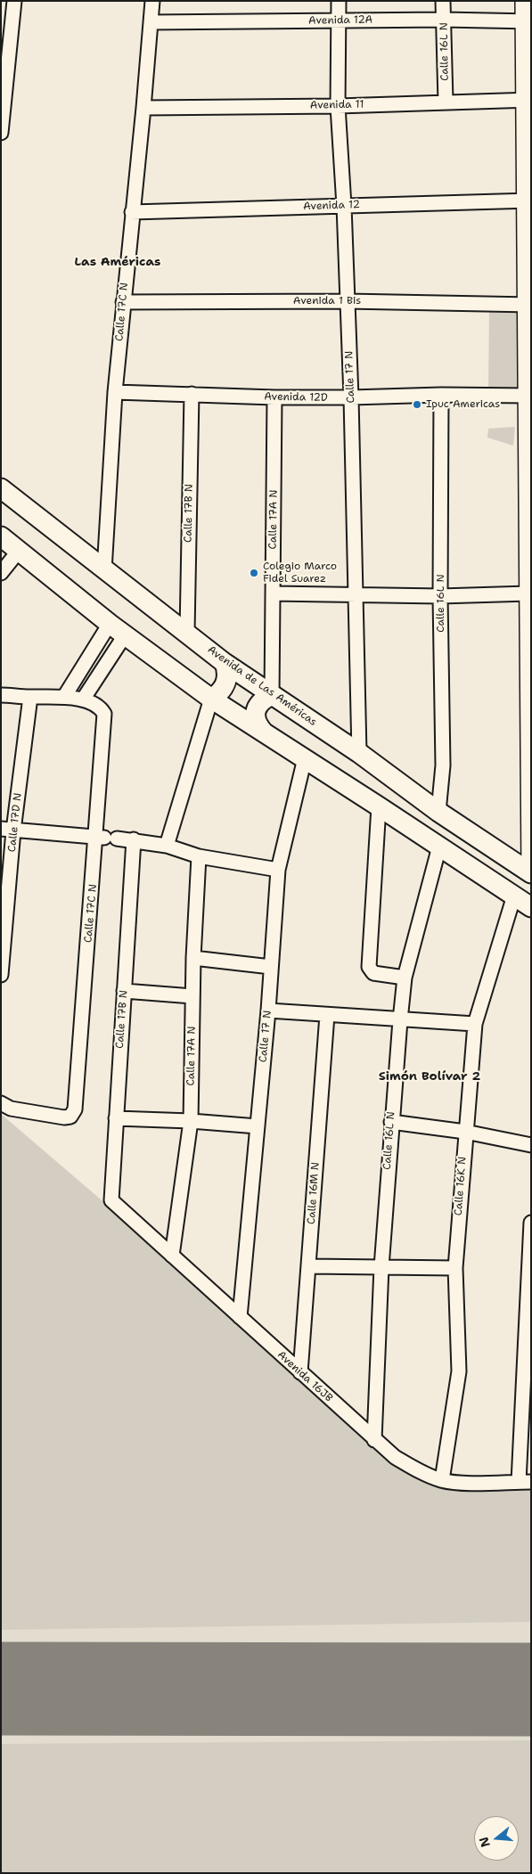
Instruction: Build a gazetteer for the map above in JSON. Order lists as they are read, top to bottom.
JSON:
{
  "streets": {
    "main road": ["Avenida de Las Américas"],
    "street": [
      "Avenida 12A",
      "Calle 16L N",
      "Avenida 11",
      "Avenida 12",
      "Avenida 1 Bis",
      "Calle 17C N",
      "Calle 17 N",
      "Avenida 12D",
      "Calle 17B N",
      "Calle 17A N",
      "Calle 17D N",
      "Calle 16K N",
      "Calle 16M N",
      "Avenida 16JB"
    ]
  },
  "crossings": [
    ["Avenida 12A", "Calle 16L N"],
    ["Avenida 12A", "Calle 17C N"],
    ["Avenida 12A", "Calle 17 N"],
    ["Calle 16L N", "Avenida 11"],
    ["Calle 16L N", "Avenida 12D"],
    ["Calle 16L N", "Avenida de Las Américas"],
    ["Calle 16L N", "Avenida 16JB"],
    ["Avenida 11", "Calle 17C N"],
    ["Avenida 11", "Calle 17 N"],
    ["Avenida 12", "Calle 17C N"],
    ["Avenida 12", "Calle 17 N"],
    ["Avenida 1 Bis", "Calle 17C N"],
    ["Avenida 1 Bis", "Calle 17 N"],
    ["Calle 17C N", "Avenida 12D"],
    ["Calle 17C N", "Avenida de Las Américas"],
    ["Calle 17 N", "Avenida 12D"],
    ["Calle 17 N", "Avenida de Las Américas"],
    ["Calle 17 N", "Avenida 16JB"],
    ["Avenida 12D", "Calle 17B N"],
    ["Avenida 12D", "Calle 17A N"],
    ["Calle 17B N", "Avenida de Las Américas"],
    ["Calle 17B N", "Avenida 16JB"],
    ["Calle 17A N", "Avenida de Las Américas"],
    ["Calle 17A N", "Avenida 16JB"],
    ["Calle 16K N", "Avenida 16JB"],
    ["Calle 16M N", "Avenida 16JB"]
  ],
  "districts": ["Las Américas", "Simón Bolívar 2"],
  "places": ["Ipuc Americas", "Colegio Marco Fidel Suarez"],
  "north": "left"
}
